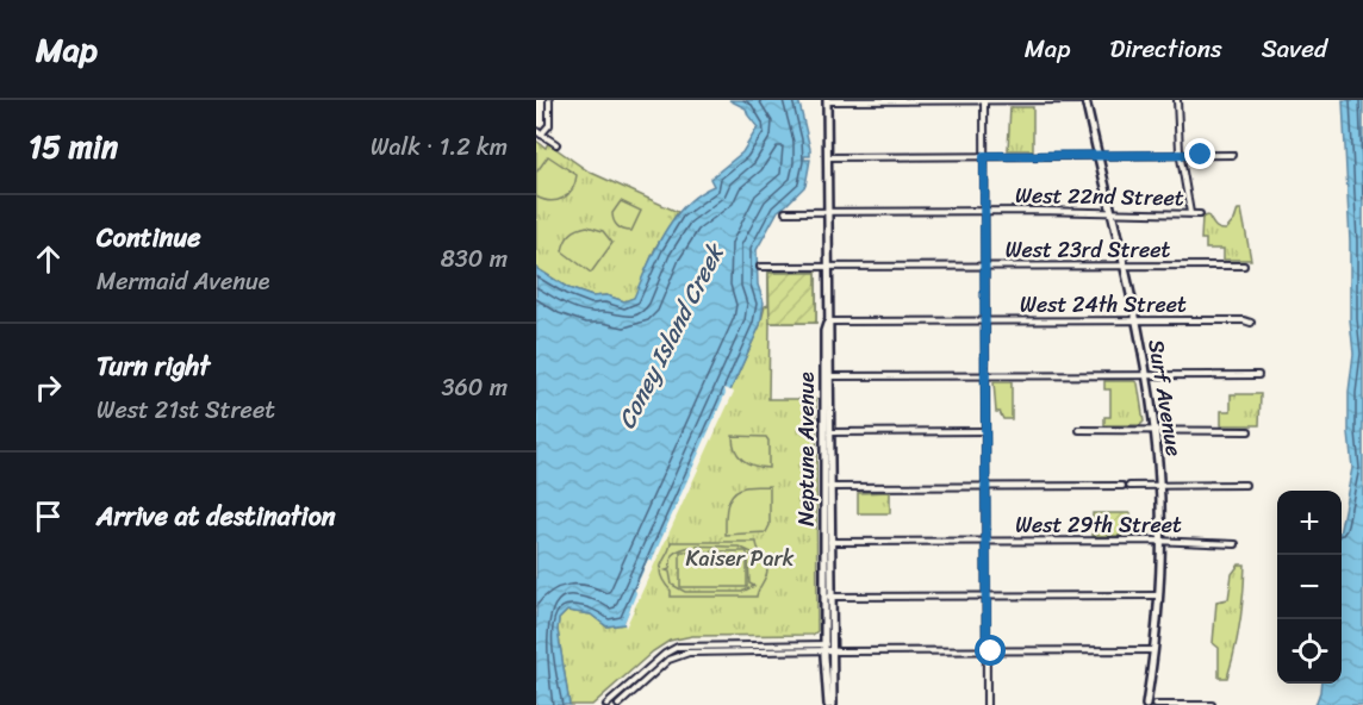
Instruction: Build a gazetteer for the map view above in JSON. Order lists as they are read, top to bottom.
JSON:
{
  "streets": {
    "main road": ["Surf Avenue", "Neptune Avenue"],
    "street": [
      "West 22nd Street",
      "West 23rd Street",
      "West 24th Street",
      "West 29th Street"
    ]
  },
  "crossings": [
    ["West 22nd Street", "Surf Avenue"],
    ["West 22nd Street", "Neptune Avenue"],
    ["West 23rd Street", "Surf Avenue"],
    ["West 23rd Street", "Neptune Avenue"],
    ["West 24th Street", "Surf Avenue"],
    ["West 24th Street", "Neptune Avenue"],
    ["Surf Avenue", "West 29th Street"],
    ["Neptune Avenue", "West 29th Street"]
  ],
  "water": ["Coney Island Creek"],
  "parks": ["Kaiser Park"],
  "page": {
    "header": "Map",
    "nav": ["Map", "Directions", "Saved"],
    "heading": ["15 min", "Walk · 1.2 km"],
    "list": [
      ["Continue", "Mermaid Avenue", "830 m"],
      ["Turn right", "West 21st Street", "360 m"],
      "Arrive at destination"
    ],
    "map_buttons": ["+", "−"]
  }
}
